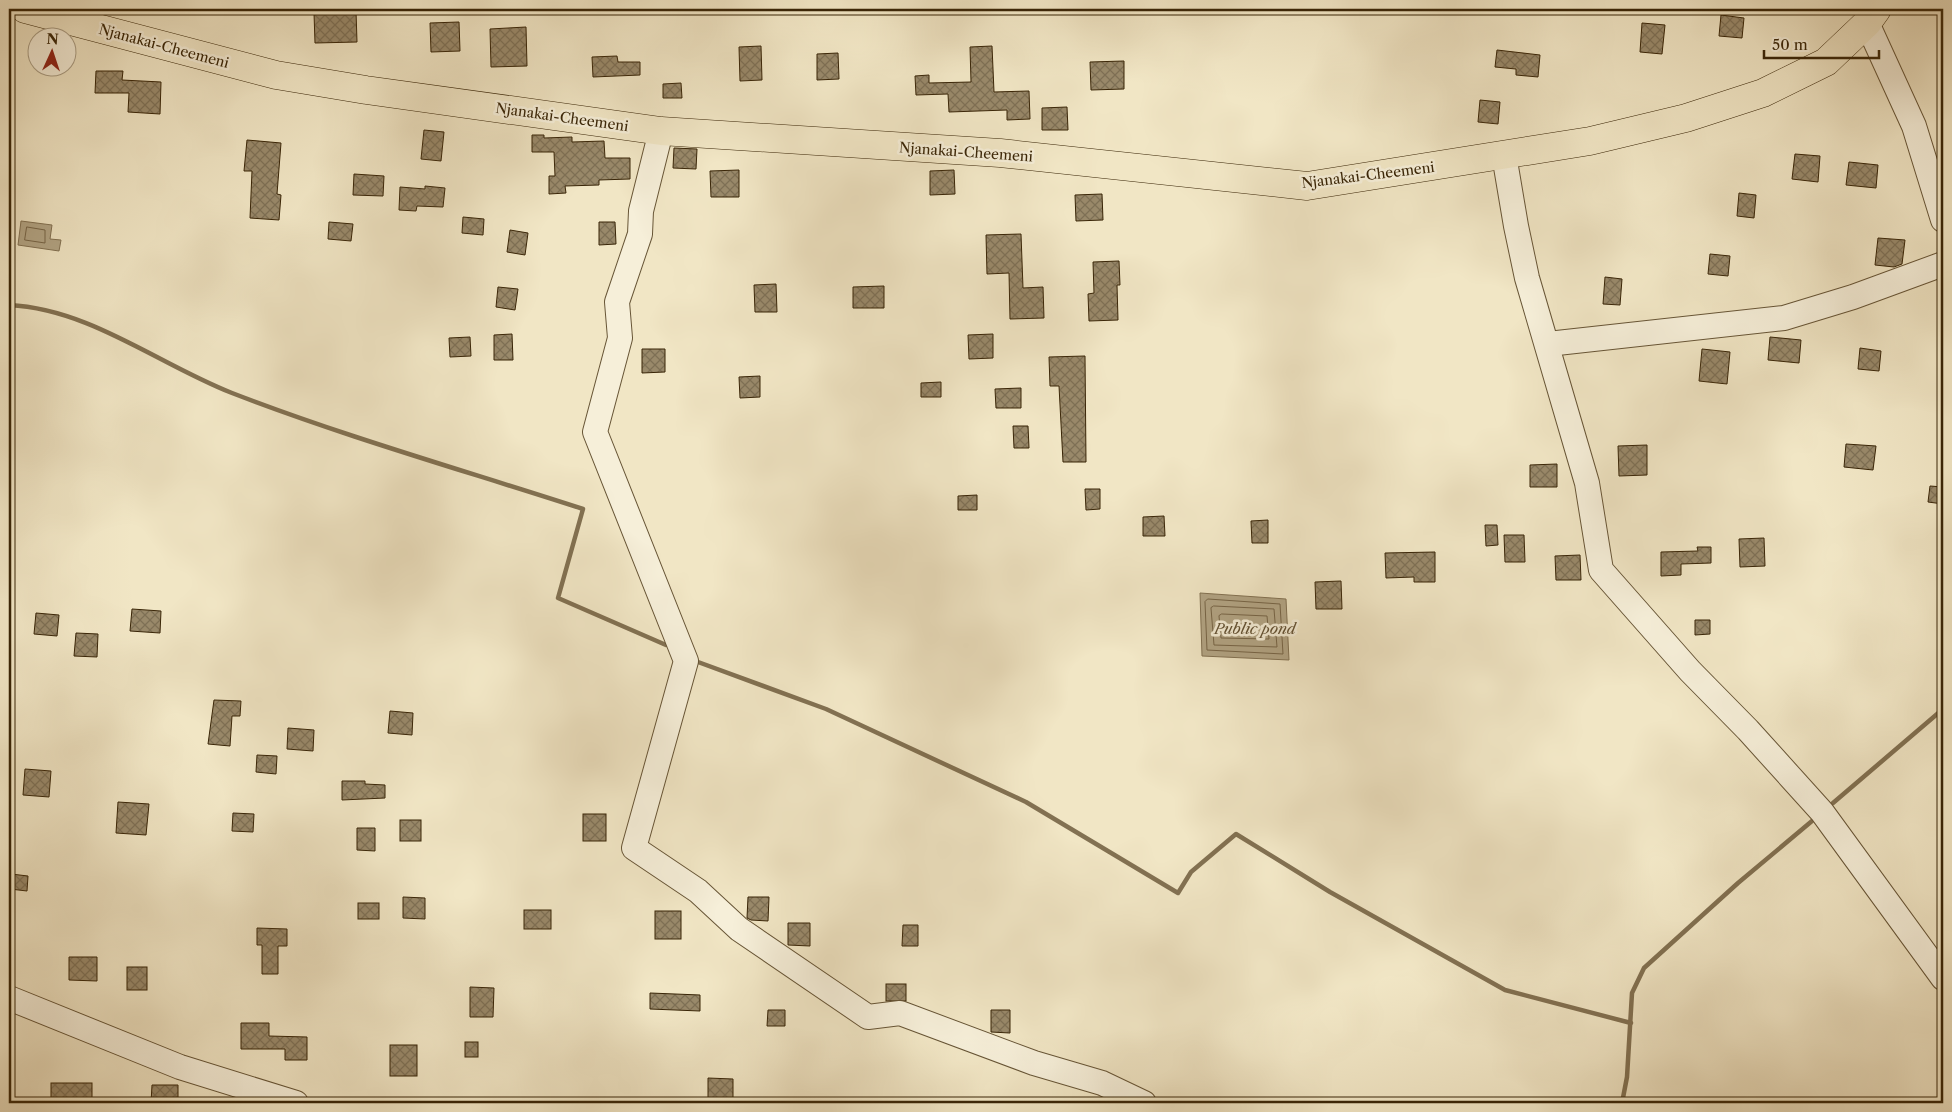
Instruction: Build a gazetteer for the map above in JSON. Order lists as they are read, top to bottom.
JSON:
{
  "streets": {
    "main road": ["Njanakai-Cheemeni"]
  },
  "water": ["Public pond"],
  "scale_bar": "50 m",
  "north": "top"
}
